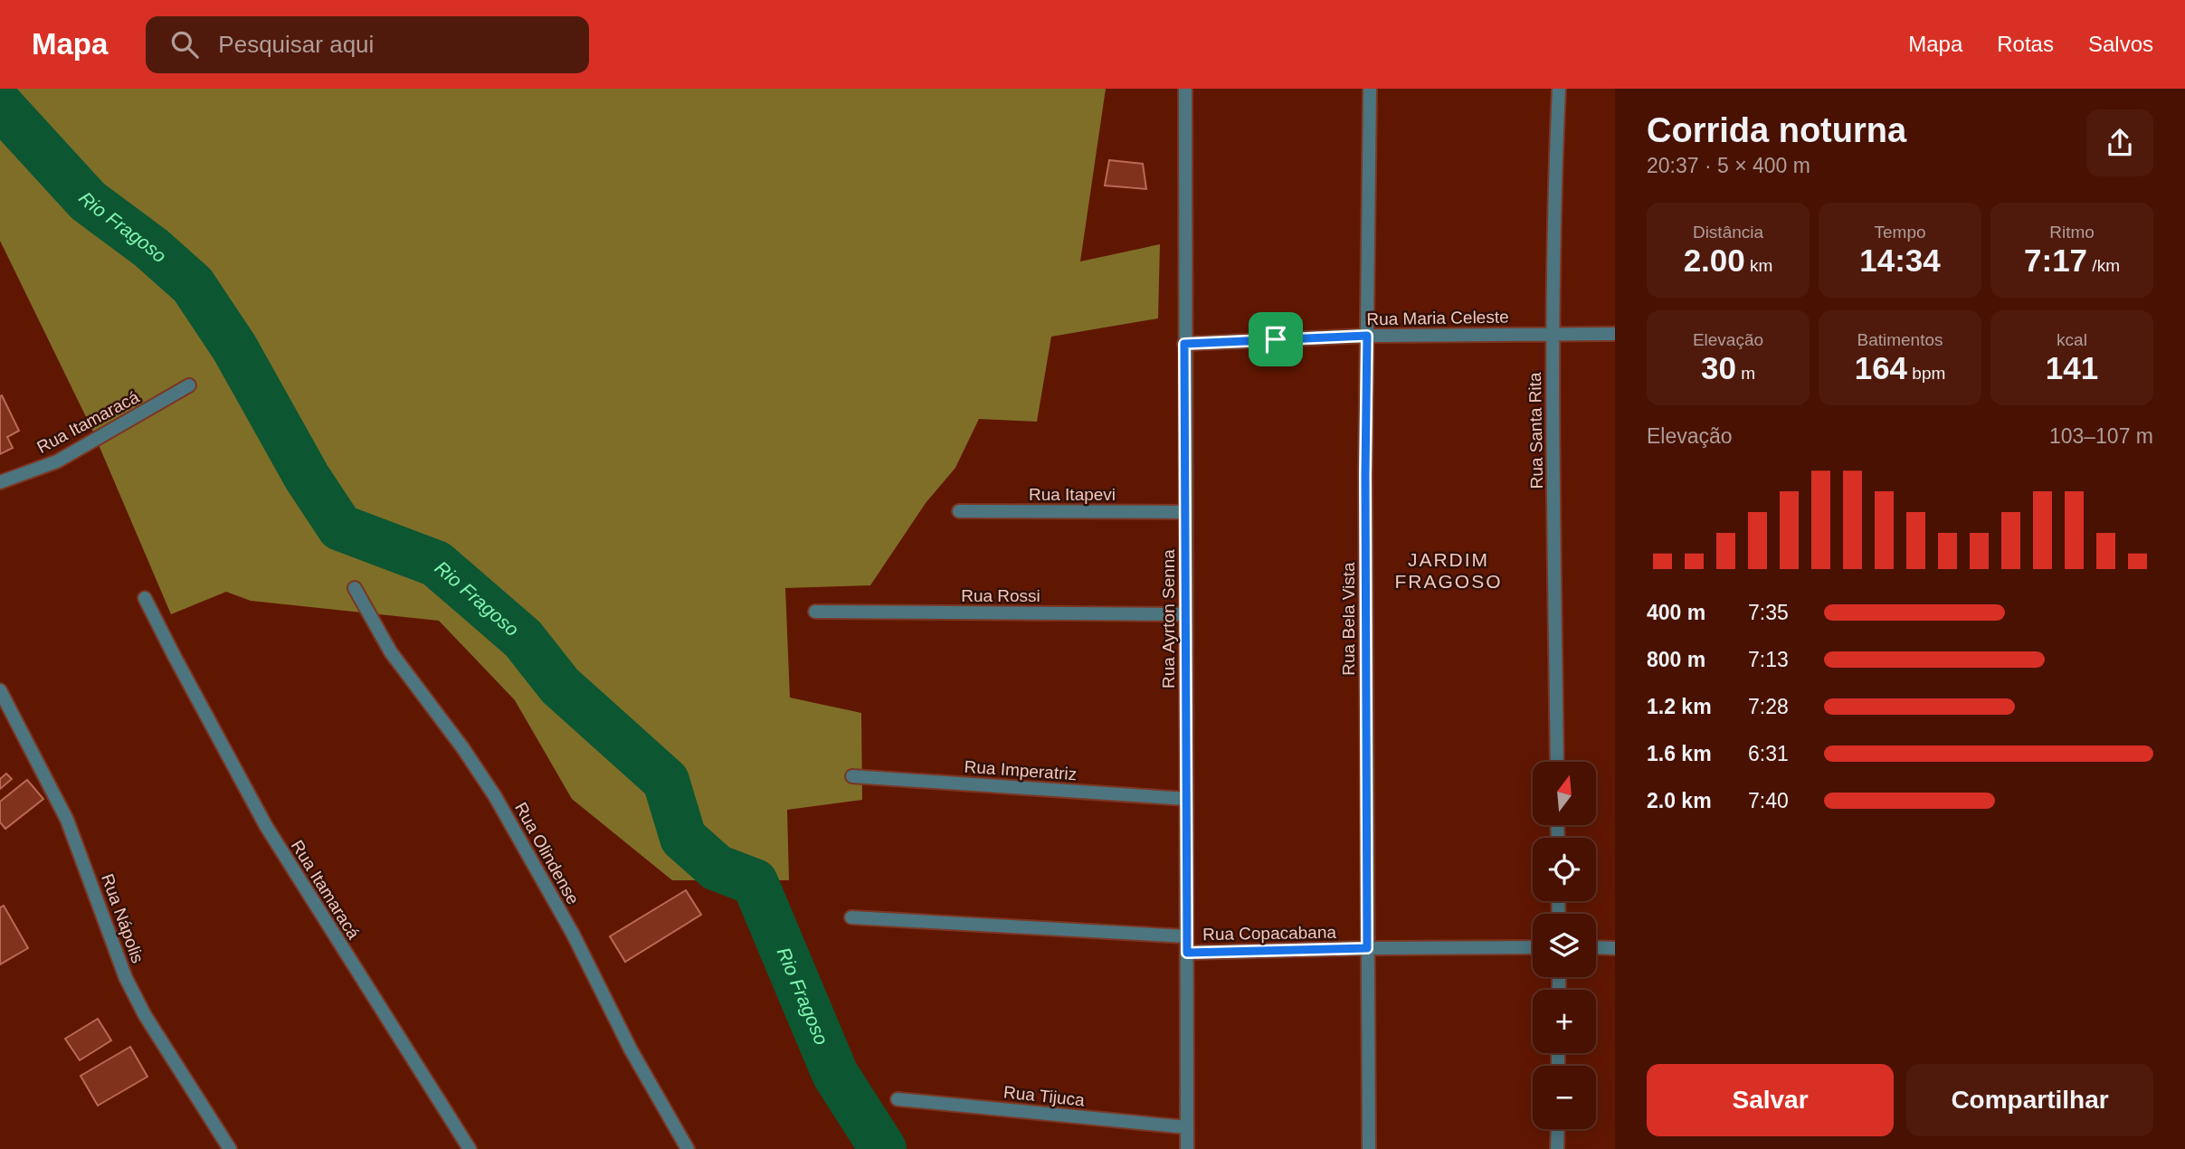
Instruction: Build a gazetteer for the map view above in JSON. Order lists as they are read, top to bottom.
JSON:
{
  "streets": {
    "street": [
      "Rua Maria Celeste",
      "Rua Itamaracá",
      "Rua Santa Rita",
      "Rua Itapevi",
      "Rua Rossi",
      "Rua Ayrton Senna",
      "Rua Bela Vista",
      "Rua Imperatriz",
      "Rua Olindense",
      "Rua Nápolis",
      "Rua Copacabana",
      "Rua Tijuca"
    ]
  },
  "crossings": [
    ["Rua Maria Celeste", "Rua Santa Rita"],
    ["Rua Maria Celeste", "Rua Ayrton Senna"],
    ["Rua Maria Celeste", "Rua Bela Vista"],
    ["Rua Itapevi", "Rua Ayrton Senna"],
    ["Rua Rossi", "Rua Ayrton Senna"],
    ["Rua Ayrton Senna", "Rua Imperatriz"],
    ["Rua Ayrton Senna", "Rua Copacabana"],
    ["Rua Ayrton Senna", "Rua Tijuca"],
    ["Rua Bela Vista", "Rua Copacabana"]
  ],
  "districts": ["JARDIM FRAGOSO"],
  "water": ["Rio Fragoso"],
  "north": "top",
  "page": {
    "header": "Mapa",
    "search": "Pesquisar aqui",
    "nav": ["Mapa", "Rotas", "Salvos"],
    "heading": ["Corrida noturna", "20:37 · 5 × 400 m"],
    "stats": [
      ["Distância", "2.00 km"],
      ["Tempo", "14:34"],
      ["Ritmo", "7:17 /km"],
      ["Elevação", "30 m"],
      ["Batimentos", "164 bpm"],
      ["kcal", "141"]
    ],
    "chart": ["Elevação", "103–107 m"],
    "list": [
      {
        "name": "400 m",
        "note": "7:35"
      },
      {
        "name": "800 m",
        "note": "7:13"
      },
      {
        "name": "1.2 km",
        "note": "7:28"
      },
      {
        "name": "1.6 km",
        "note": "6:31"
      },
      {
        "name": "2.0 km",
        "note": "7:40"
      }
    ],
    "map_buttons": ["+", "−"],
    "buttons": ["Salvar", "Compartilhar"]
  }
}
